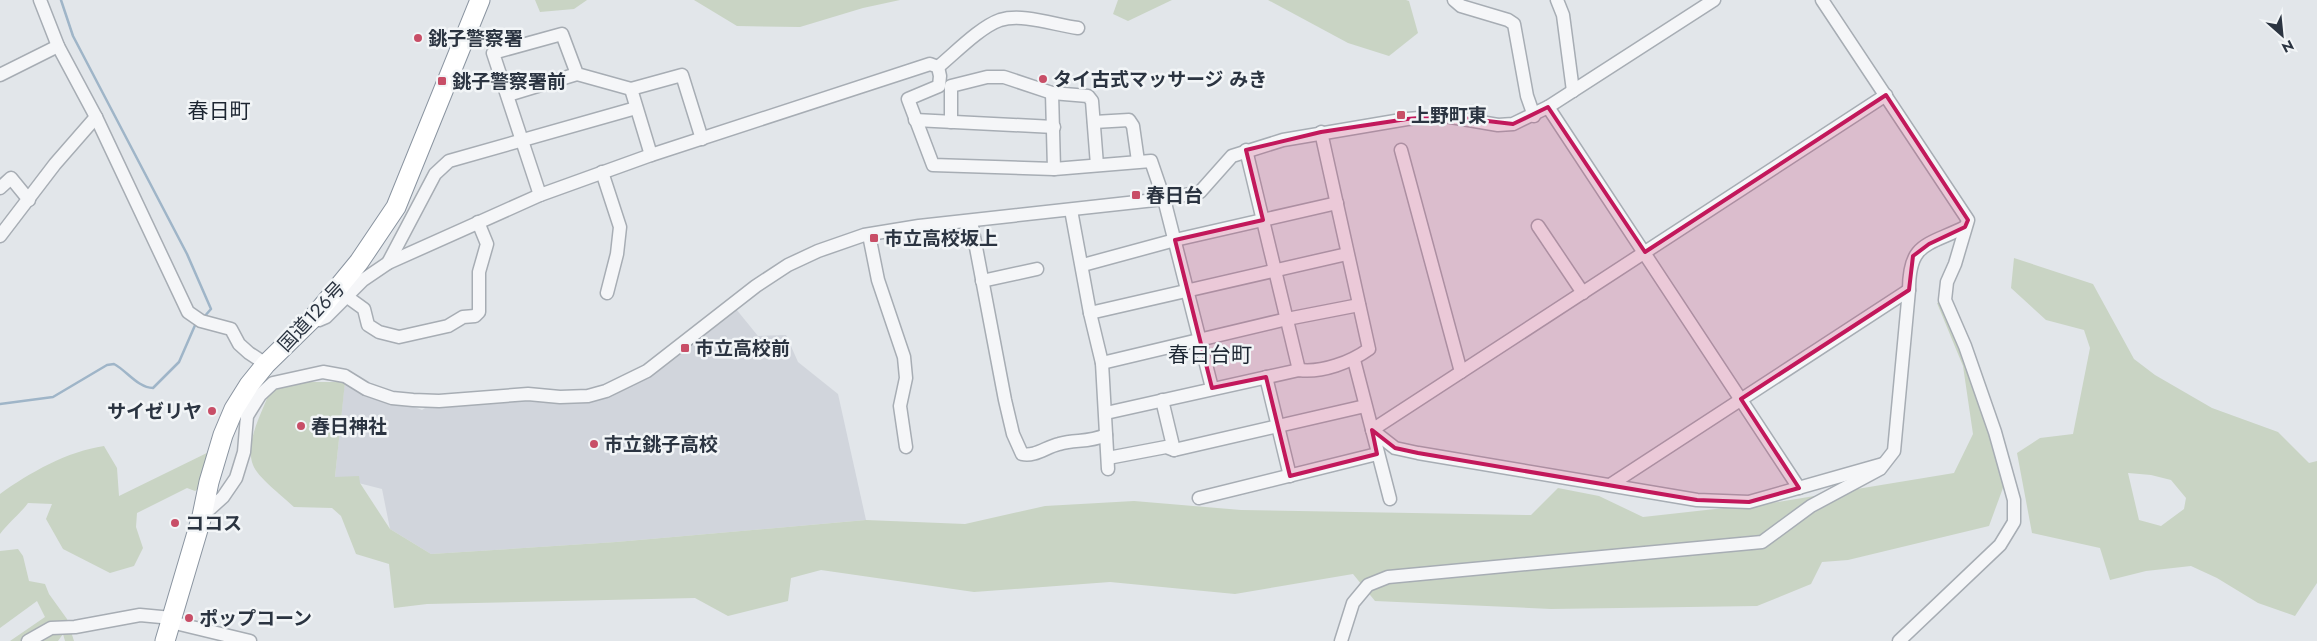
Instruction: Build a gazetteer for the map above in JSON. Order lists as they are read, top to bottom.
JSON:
{
  "streets": {
    "highway": ["国道126号"]
  },
  "districts": ["春日町", "春日台町"],
  "places": {
    "other": [
      "銚子警察署",
      "タイ古式マッサージ みき",
      "サイゼリヤ",
      "春日神社",
      "市立銚子高校",
      "ココス",
      "ポップコーン"
    ],
    "transit": [
      "銚子警察署前",
      "上野町東",
      "春日台",
      "市立高校坂上",
      "市立高校前"
    ]
  },
  "north": "bottom right"
}
